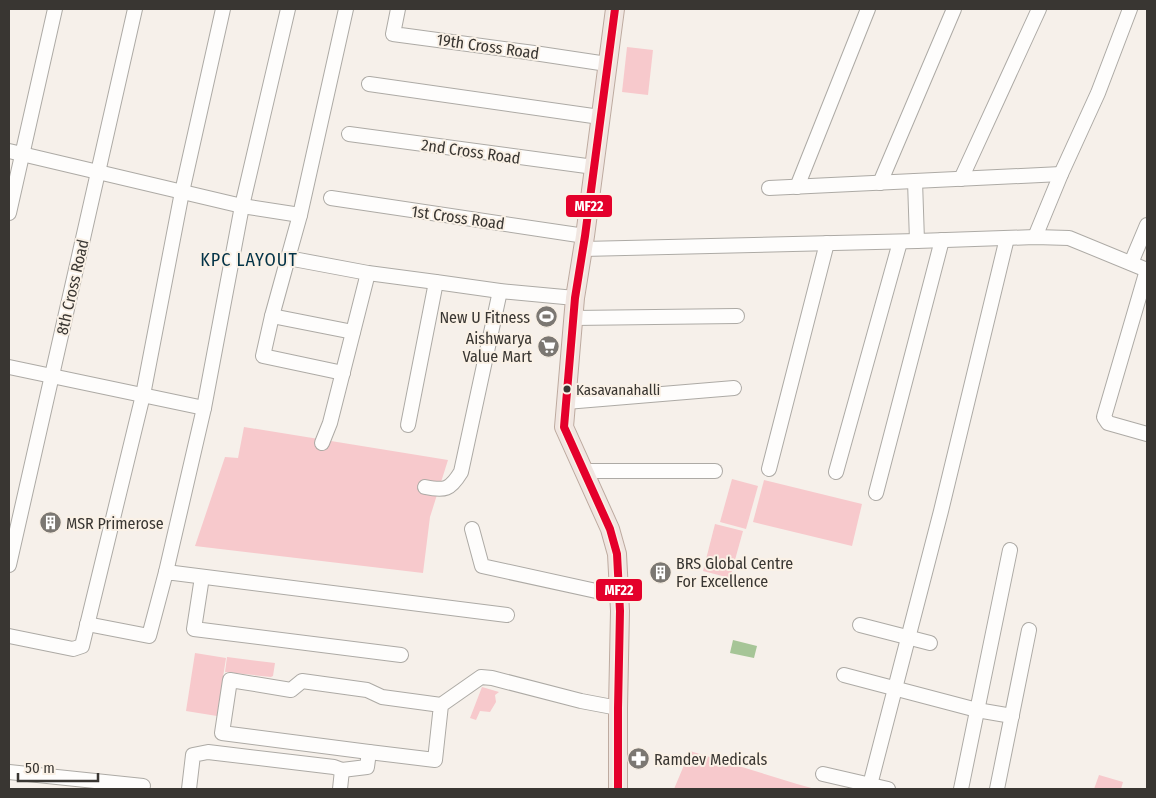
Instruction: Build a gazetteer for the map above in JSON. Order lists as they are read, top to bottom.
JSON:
{
  "streets": {
    "street": [
      "19th Cross Road",
      "2nd Cross Road",
      "1st Cross Road",
      "8th Cross Road"
    ]
  },
  "districts": ["KPC LAYOUT"],
  "places": {
    "sports": ["New U Fitness"],
    "supermarket": ["Aishwarya Value Mart"],
    "other": ["Kasavanahalli"],
    "building": ["MSR Primerose", "BRS Global Centre For Excellence"],
    "pharmacy": ["Ramdev Medicals"]
  },
  "lines": ["transit line MF22"],
  "scale_bar": "50 m"
}
